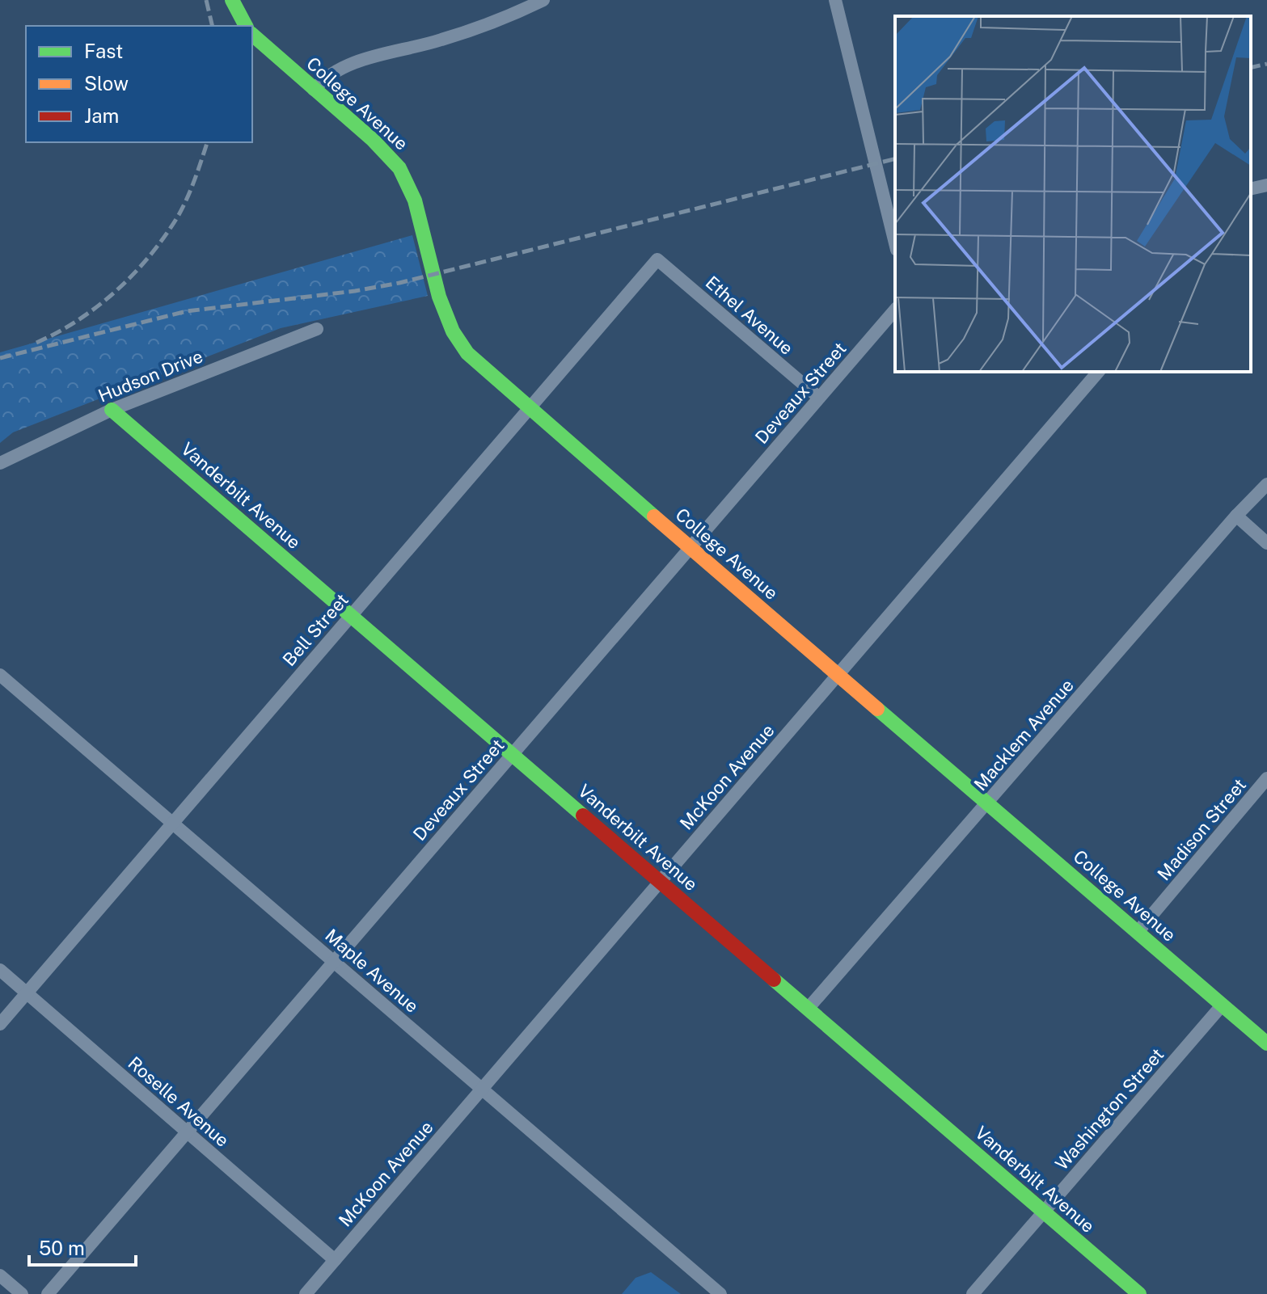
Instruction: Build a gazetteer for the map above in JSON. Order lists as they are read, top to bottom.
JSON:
{
  "streets": {
    "main road": ["College Avenue", "Vanderbilt Avenue"],
    "street": [
      "Ethel Avenue",
      "Hudson Drive",
      "Deveaux Street",
      "Bell Street",
      "Macklem Avenue",
      "McKoon Avenue",
      "Madison Street",
      "Maple Avenue",
      "Roselle Avenue",
      "Washington Street"
    ]
  },
  "crossings": [
    ["College Avenue", "Deveaux Street"],
    ["College Avenue", "Bell Street"],
    ["College Avenue", "Macklem Avenue"],
    ["College Avenue", "McKoon Avenue"],
    ["College Avenue", "Madison Street"],
    ["College Avenue", "Washington Street"],
    ["Ethel Avenue", "Deveaux Street"],
    ["Ethel Avenue", "Bell Street"],
    ["Hudson Drive", "Vanderbilt Avenue"],
    ["Deveaux Street", "Vanderbilt Avenue"],
    ["Deveaux Street", "Maple Avenue"],
    ["Deveaux Street", "Roselle Avenue"],
    ["Vanderbilt Avenue", "Bell Street"],
    ["Vanderbilt Avenue", "Macklem Avenue"],
    ["Vanderbilt Avenue", "McKoon Avenue"],
    ["Vanderbilt Avenue", "Washington Street"],
    ["Bell Street", "Maple Avenue"],
    ["Bell Street", "Roselle Avenue"],
    ["McKoon Avenue", "Maple Avenue"],
    ["McKoon Avenue", "Roselle Avenue"]
  ],
  "legend": ["Fast", "Slow", "Jam"],
  "scale_bar": "50 m"
}
